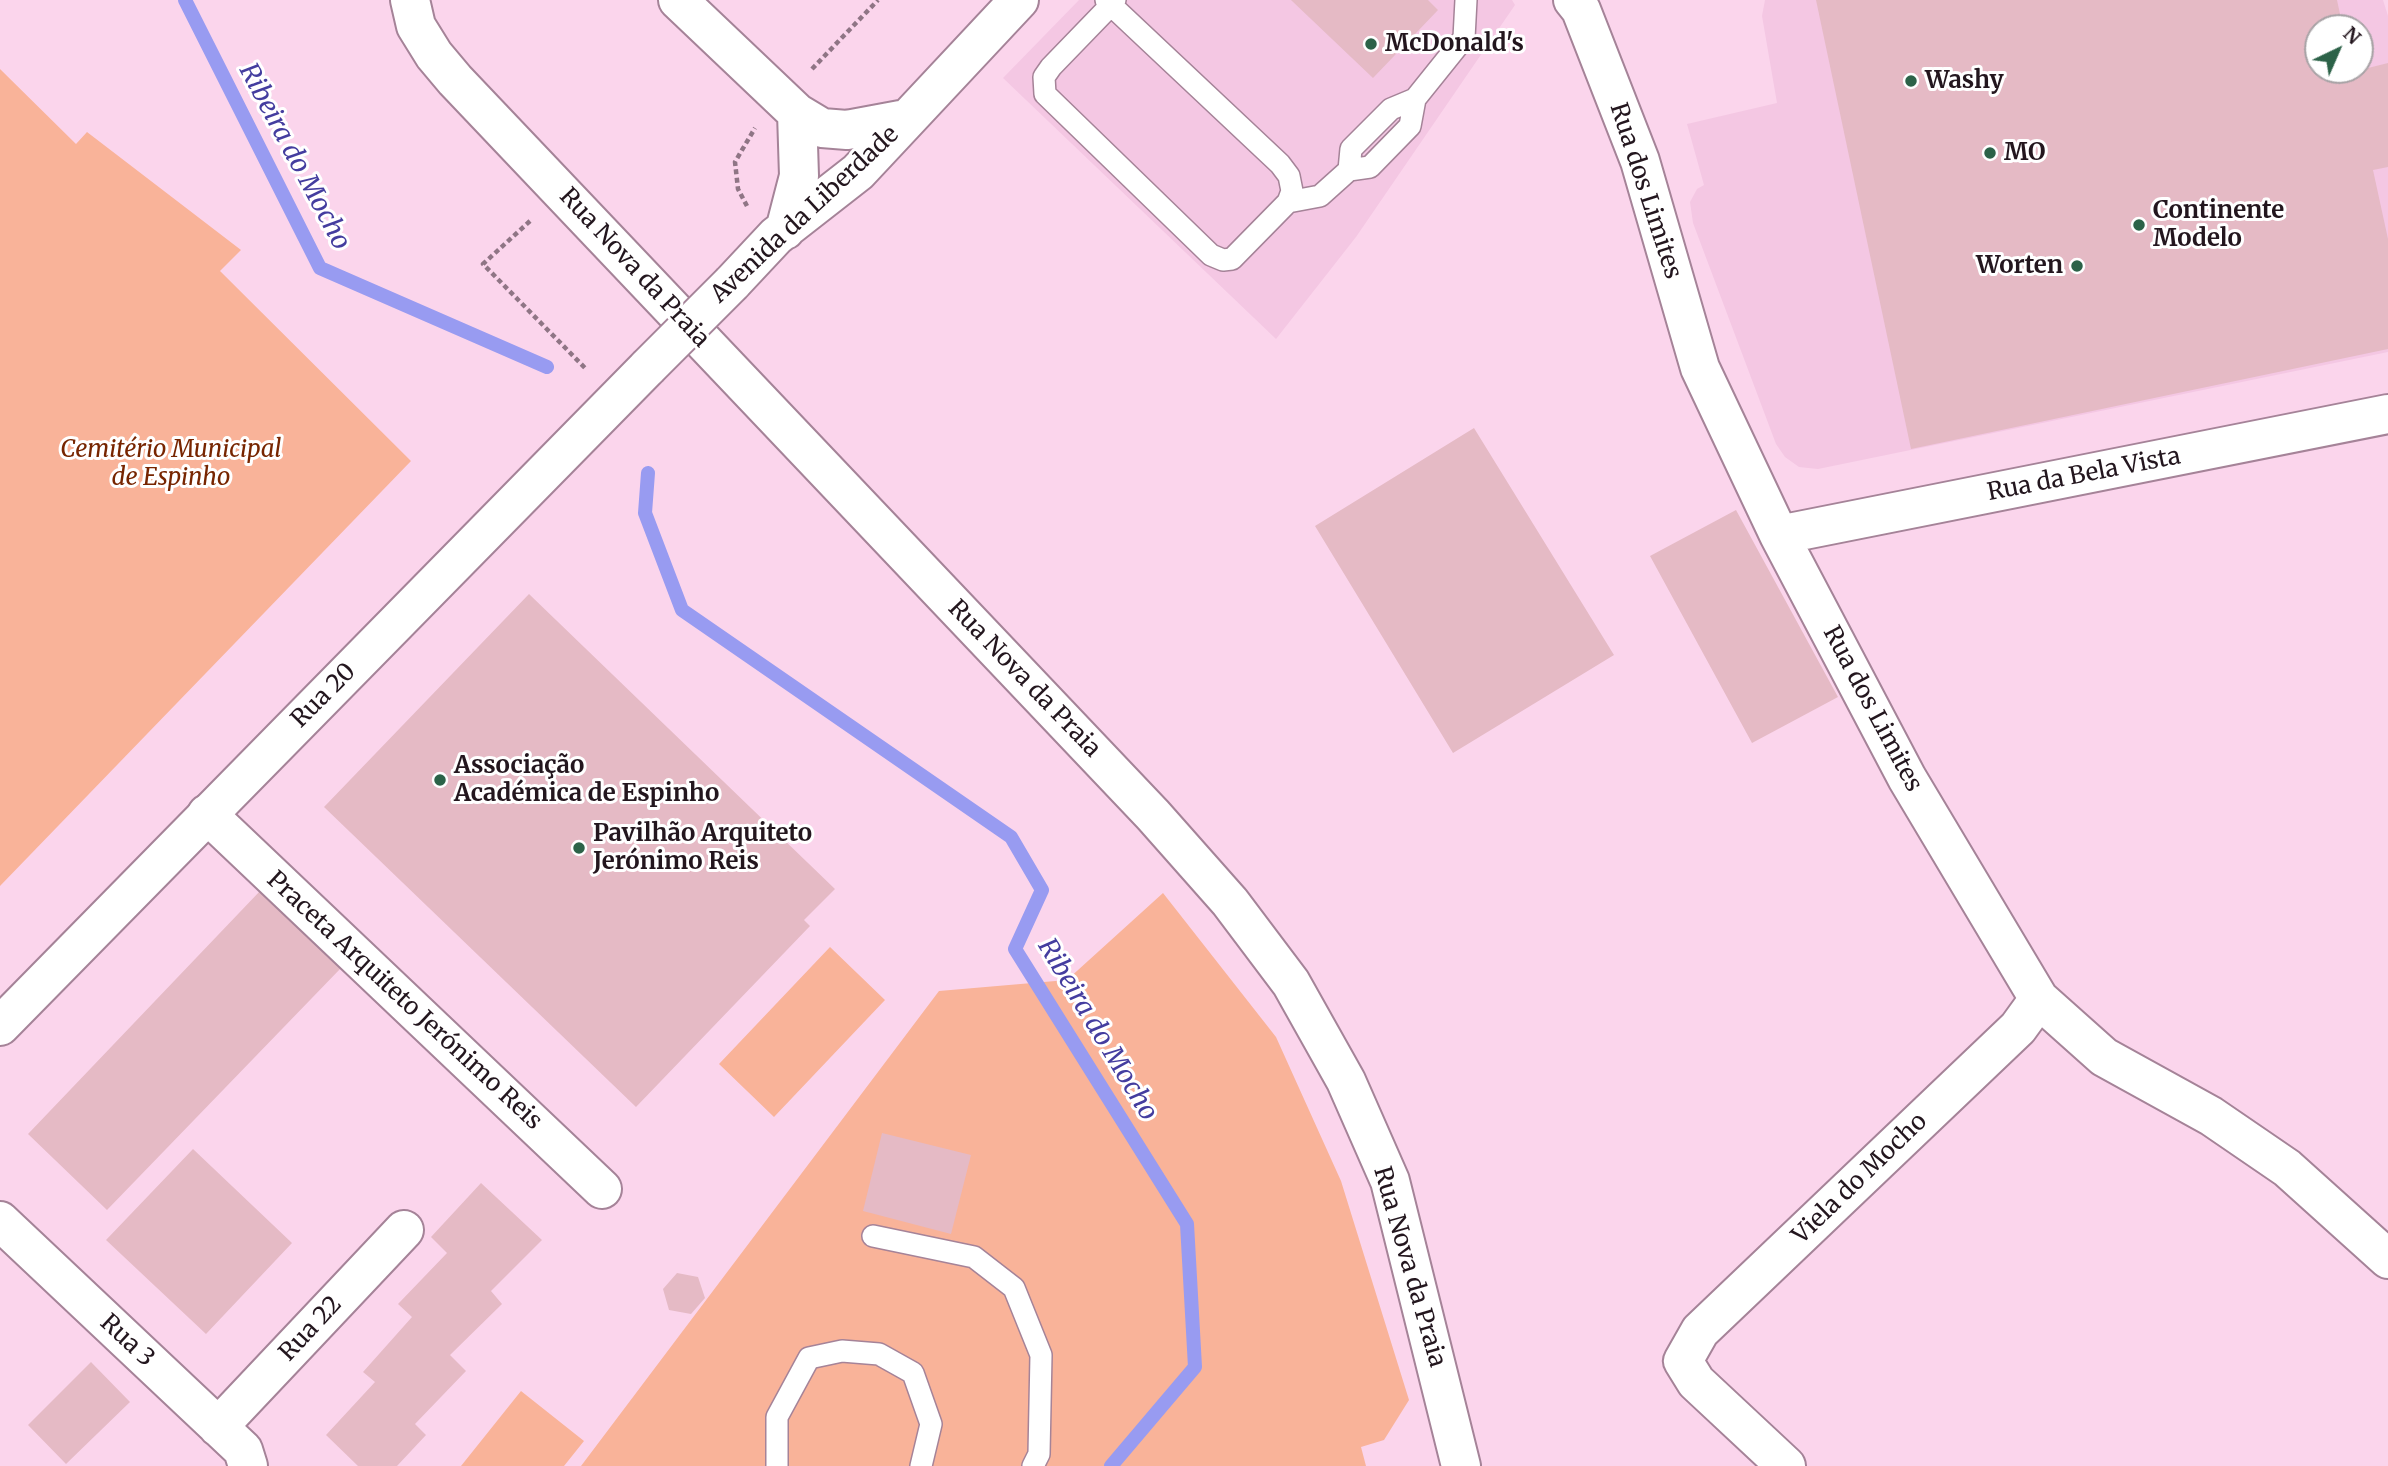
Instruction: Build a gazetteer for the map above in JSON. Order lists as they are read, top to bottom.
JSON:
{
  "streets": {
    "street": [
      "Rua dos Limites",
      "Avenida da Liberdade",
      "Rua Nova da Praia",
      "Rua da Bela Vista",
      "Rua 20",
      "Praceta Arquiteto Jerónimo Reis",
      "Viela do Mocho",
      "Rua 22",
      "Rua 3"
    ]
  },
  "crossings": [
    ["Rua dos Limites", "Rua da Bela Vista"],
    ["Rua dos Limites", "Viela do Mocho"],
    ["Avenida da Liberdade", "Rua 20"],
    ["Rua 20", "Praceta Arquiteto Jerónimo Reis"],
    ["Rua 22", "Rua 3"]
  ],
  "water": ["Ribeira do Mocho"],
  "parks": ["Cemitério Municipal de Espinho"],
  "places": [
    "McDonald's",
    "Washy",
    "MO",
    "Continente Modelo",
    "Worten",
    "Associação Académica de Espinho",
    "Pavilhão Arquiteto Jerónimo Reis"
  ],
  "north": "top right"
}
